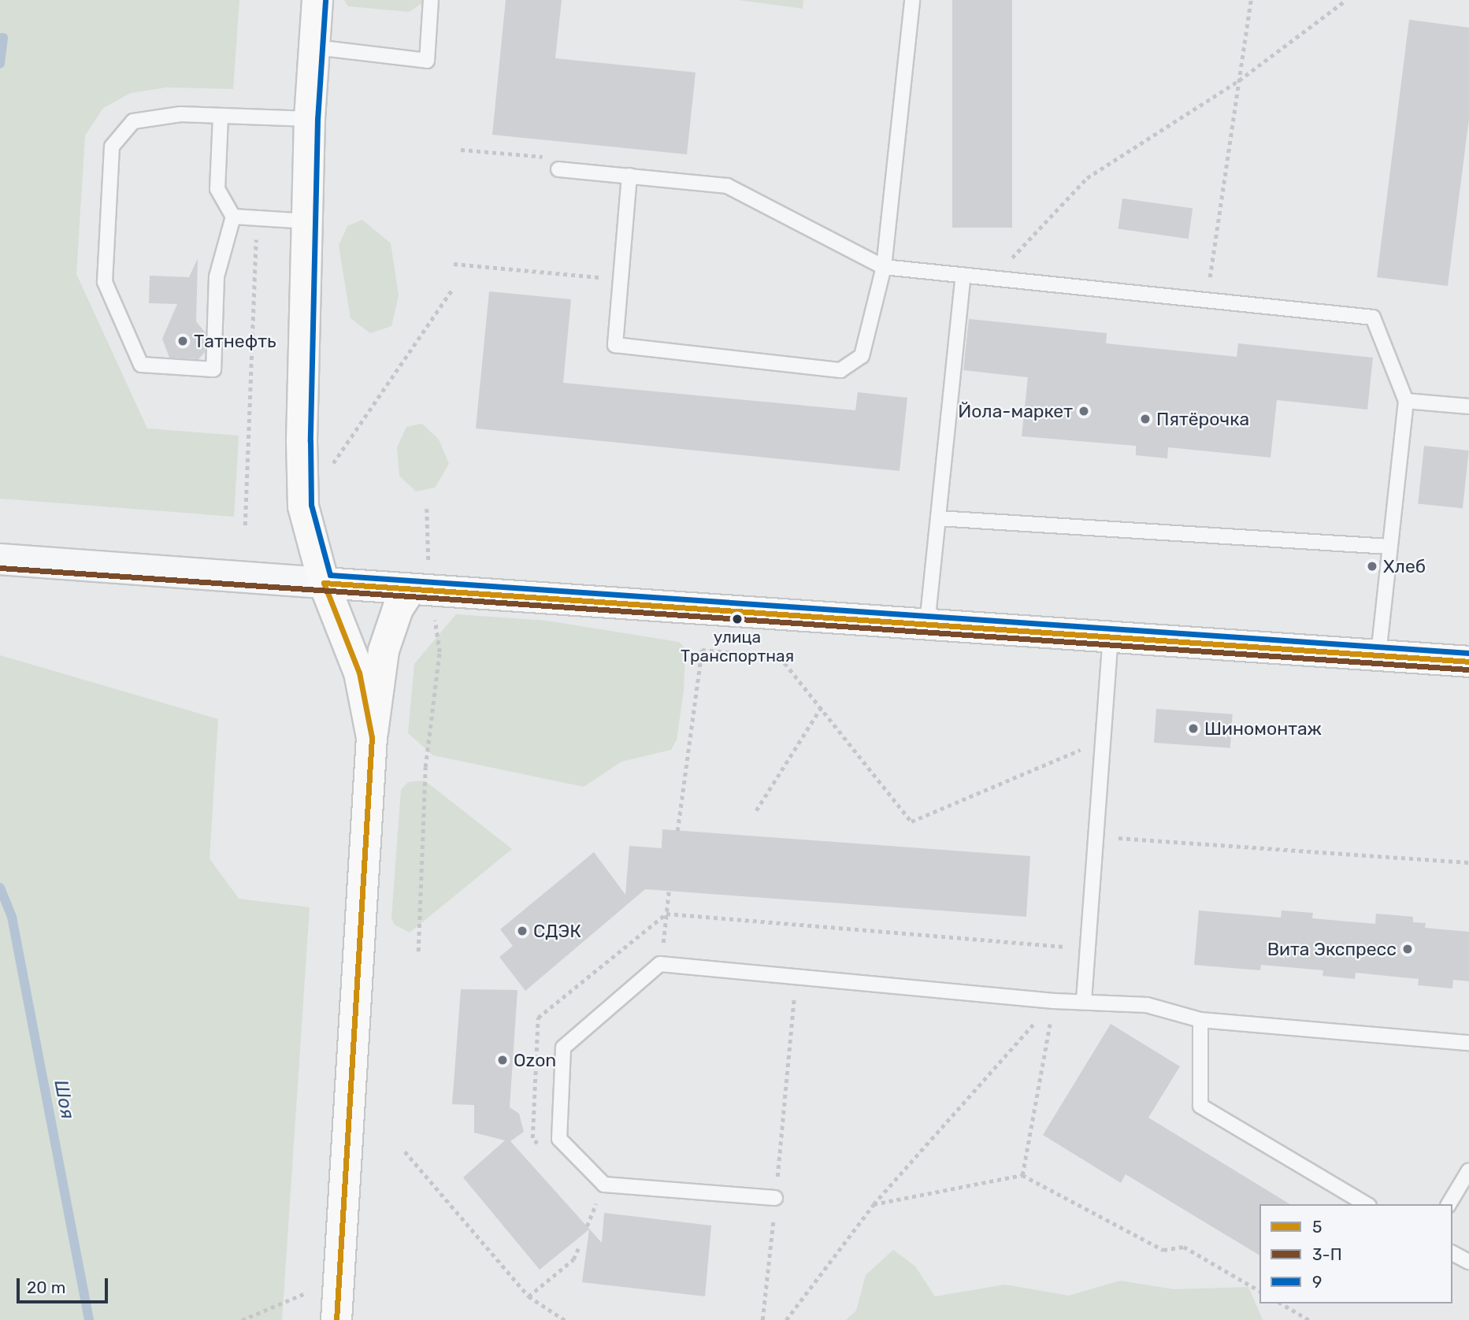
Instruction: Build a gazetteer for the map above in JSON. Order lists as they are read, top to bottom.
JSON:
{
  "water": ["Шоя"],
  "places": [
    "Татнефть",
    "Йола-маркет",
    "Пятёрочка",
    "Хлеб",
    "улица Транспортная",
    "Шиномонтаж",
    "СДЭК",
    "Вита Экспресс",
    "Ozon"
  ],
  "lines": ["transit line 9", "transit line 3-П", "transit line 5"],
  "legend": ["5", "3-П", "9"],
  "scale_bar": "20 m"
}
